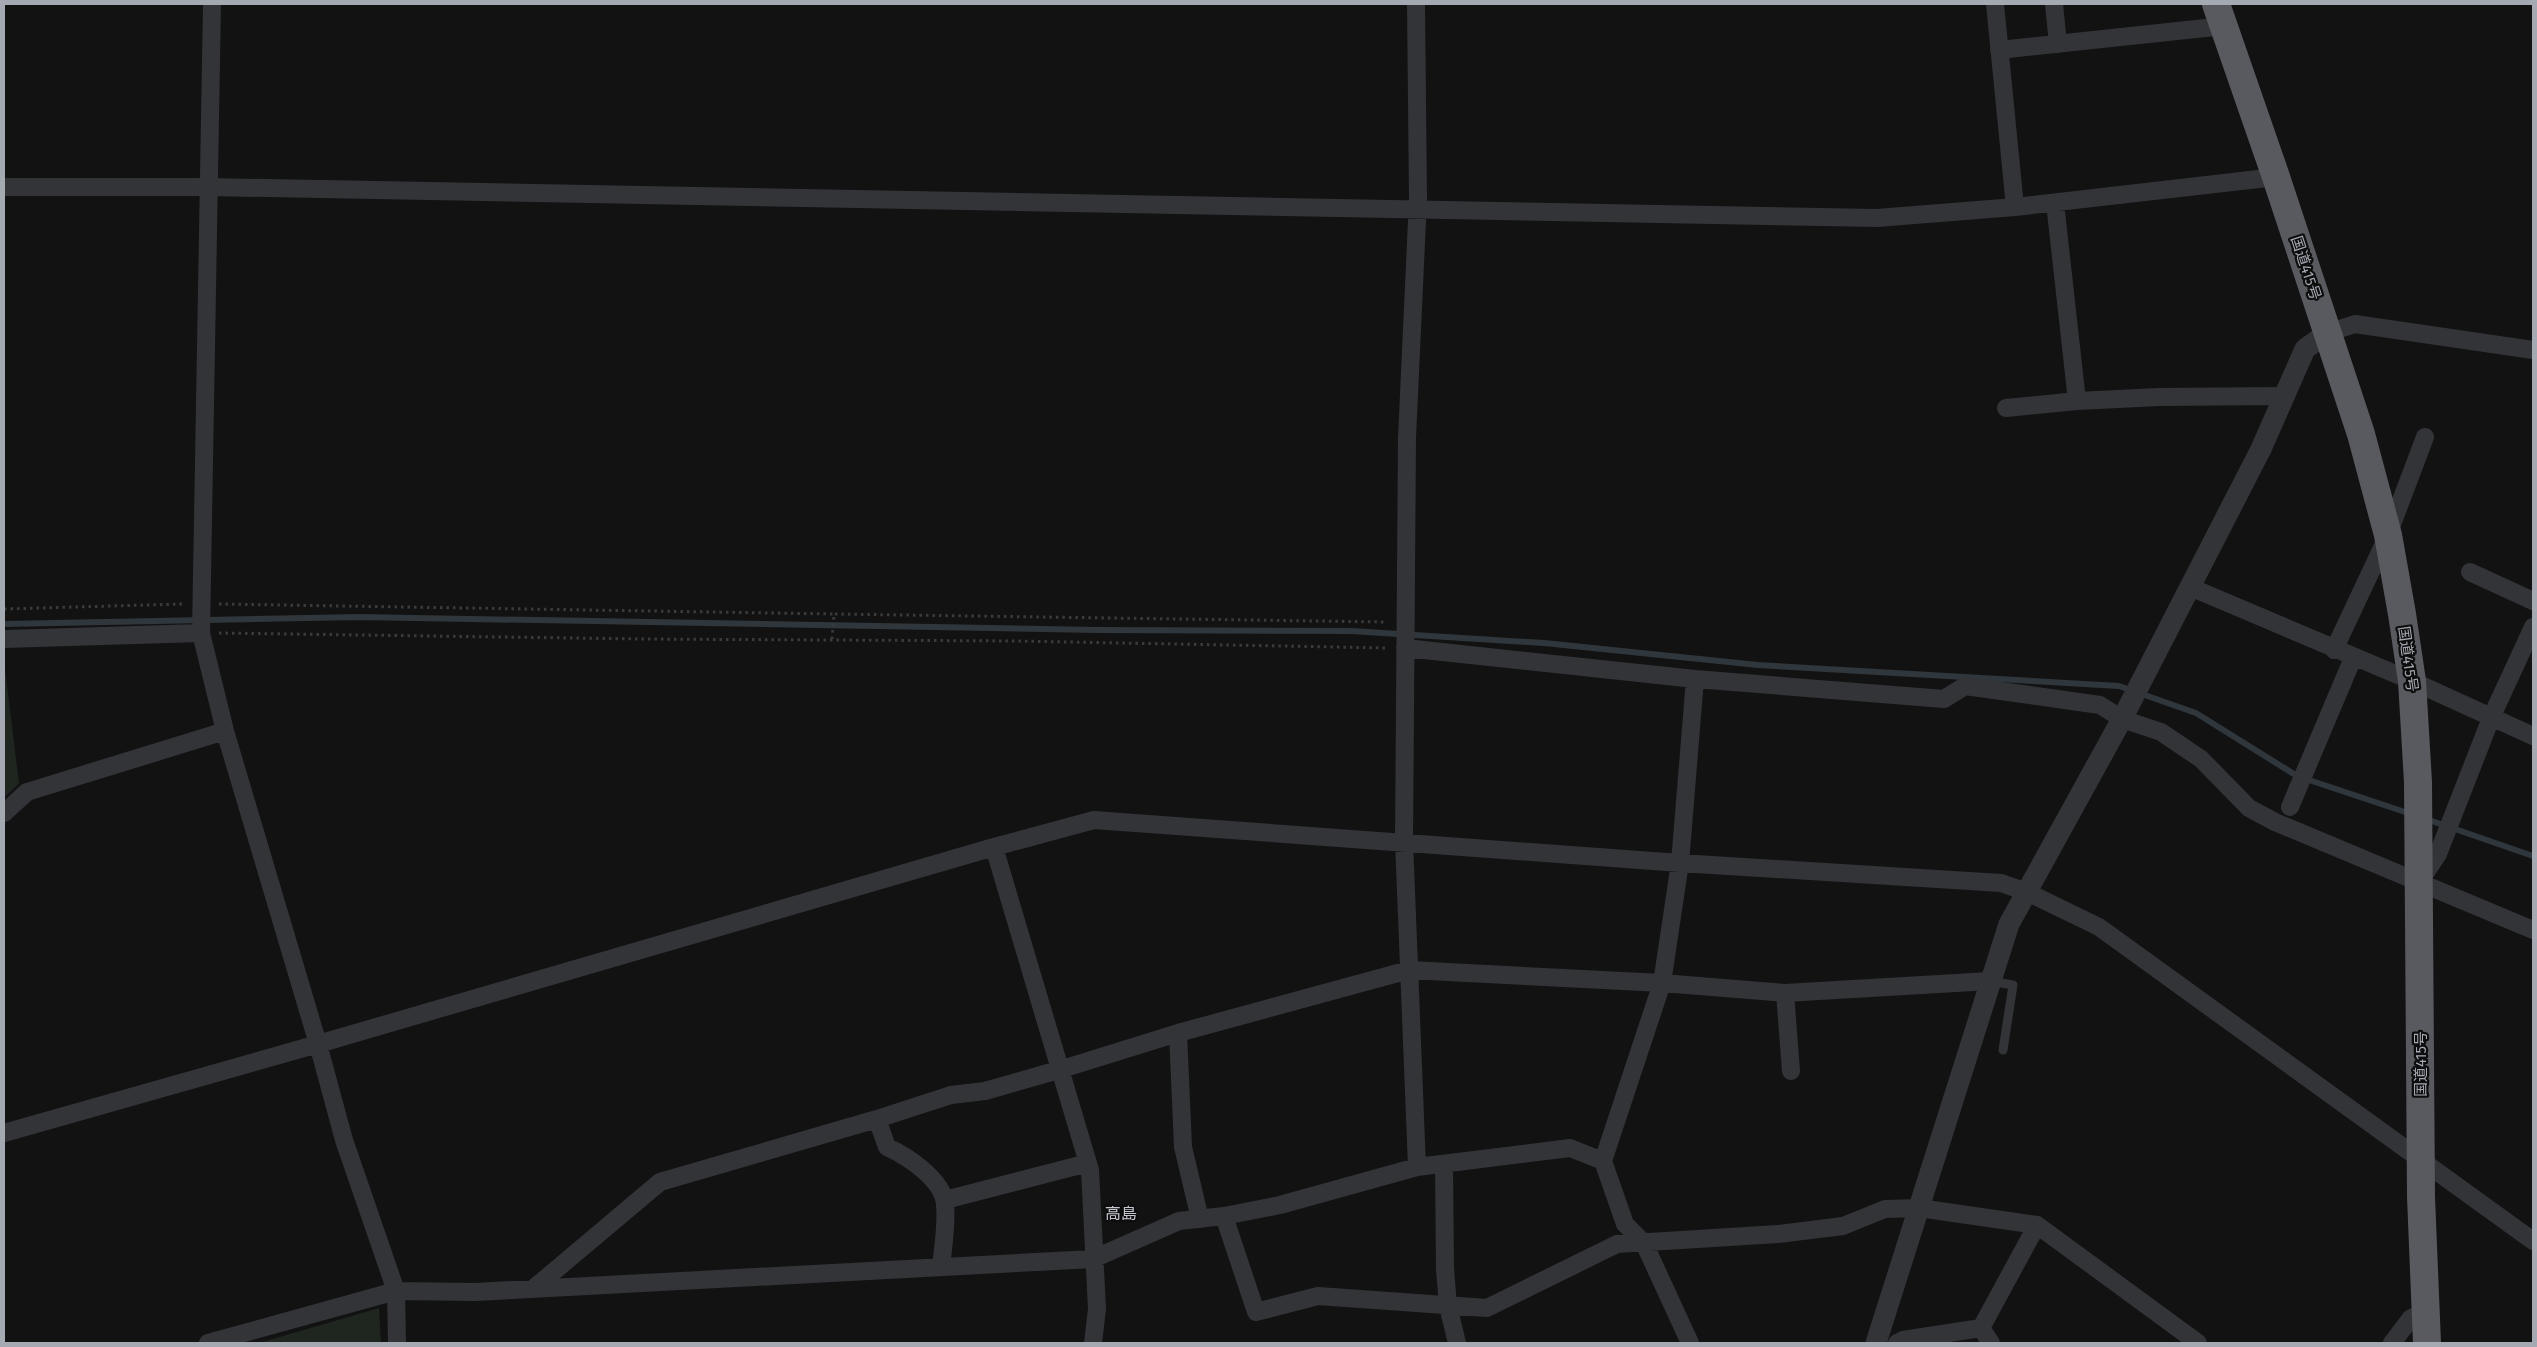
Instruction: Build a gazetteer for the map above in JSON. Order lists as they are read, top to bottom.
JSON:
{
  "streets": {
    "highway": ["国道415号"]
  },
  "districts": ["高島"]
}
